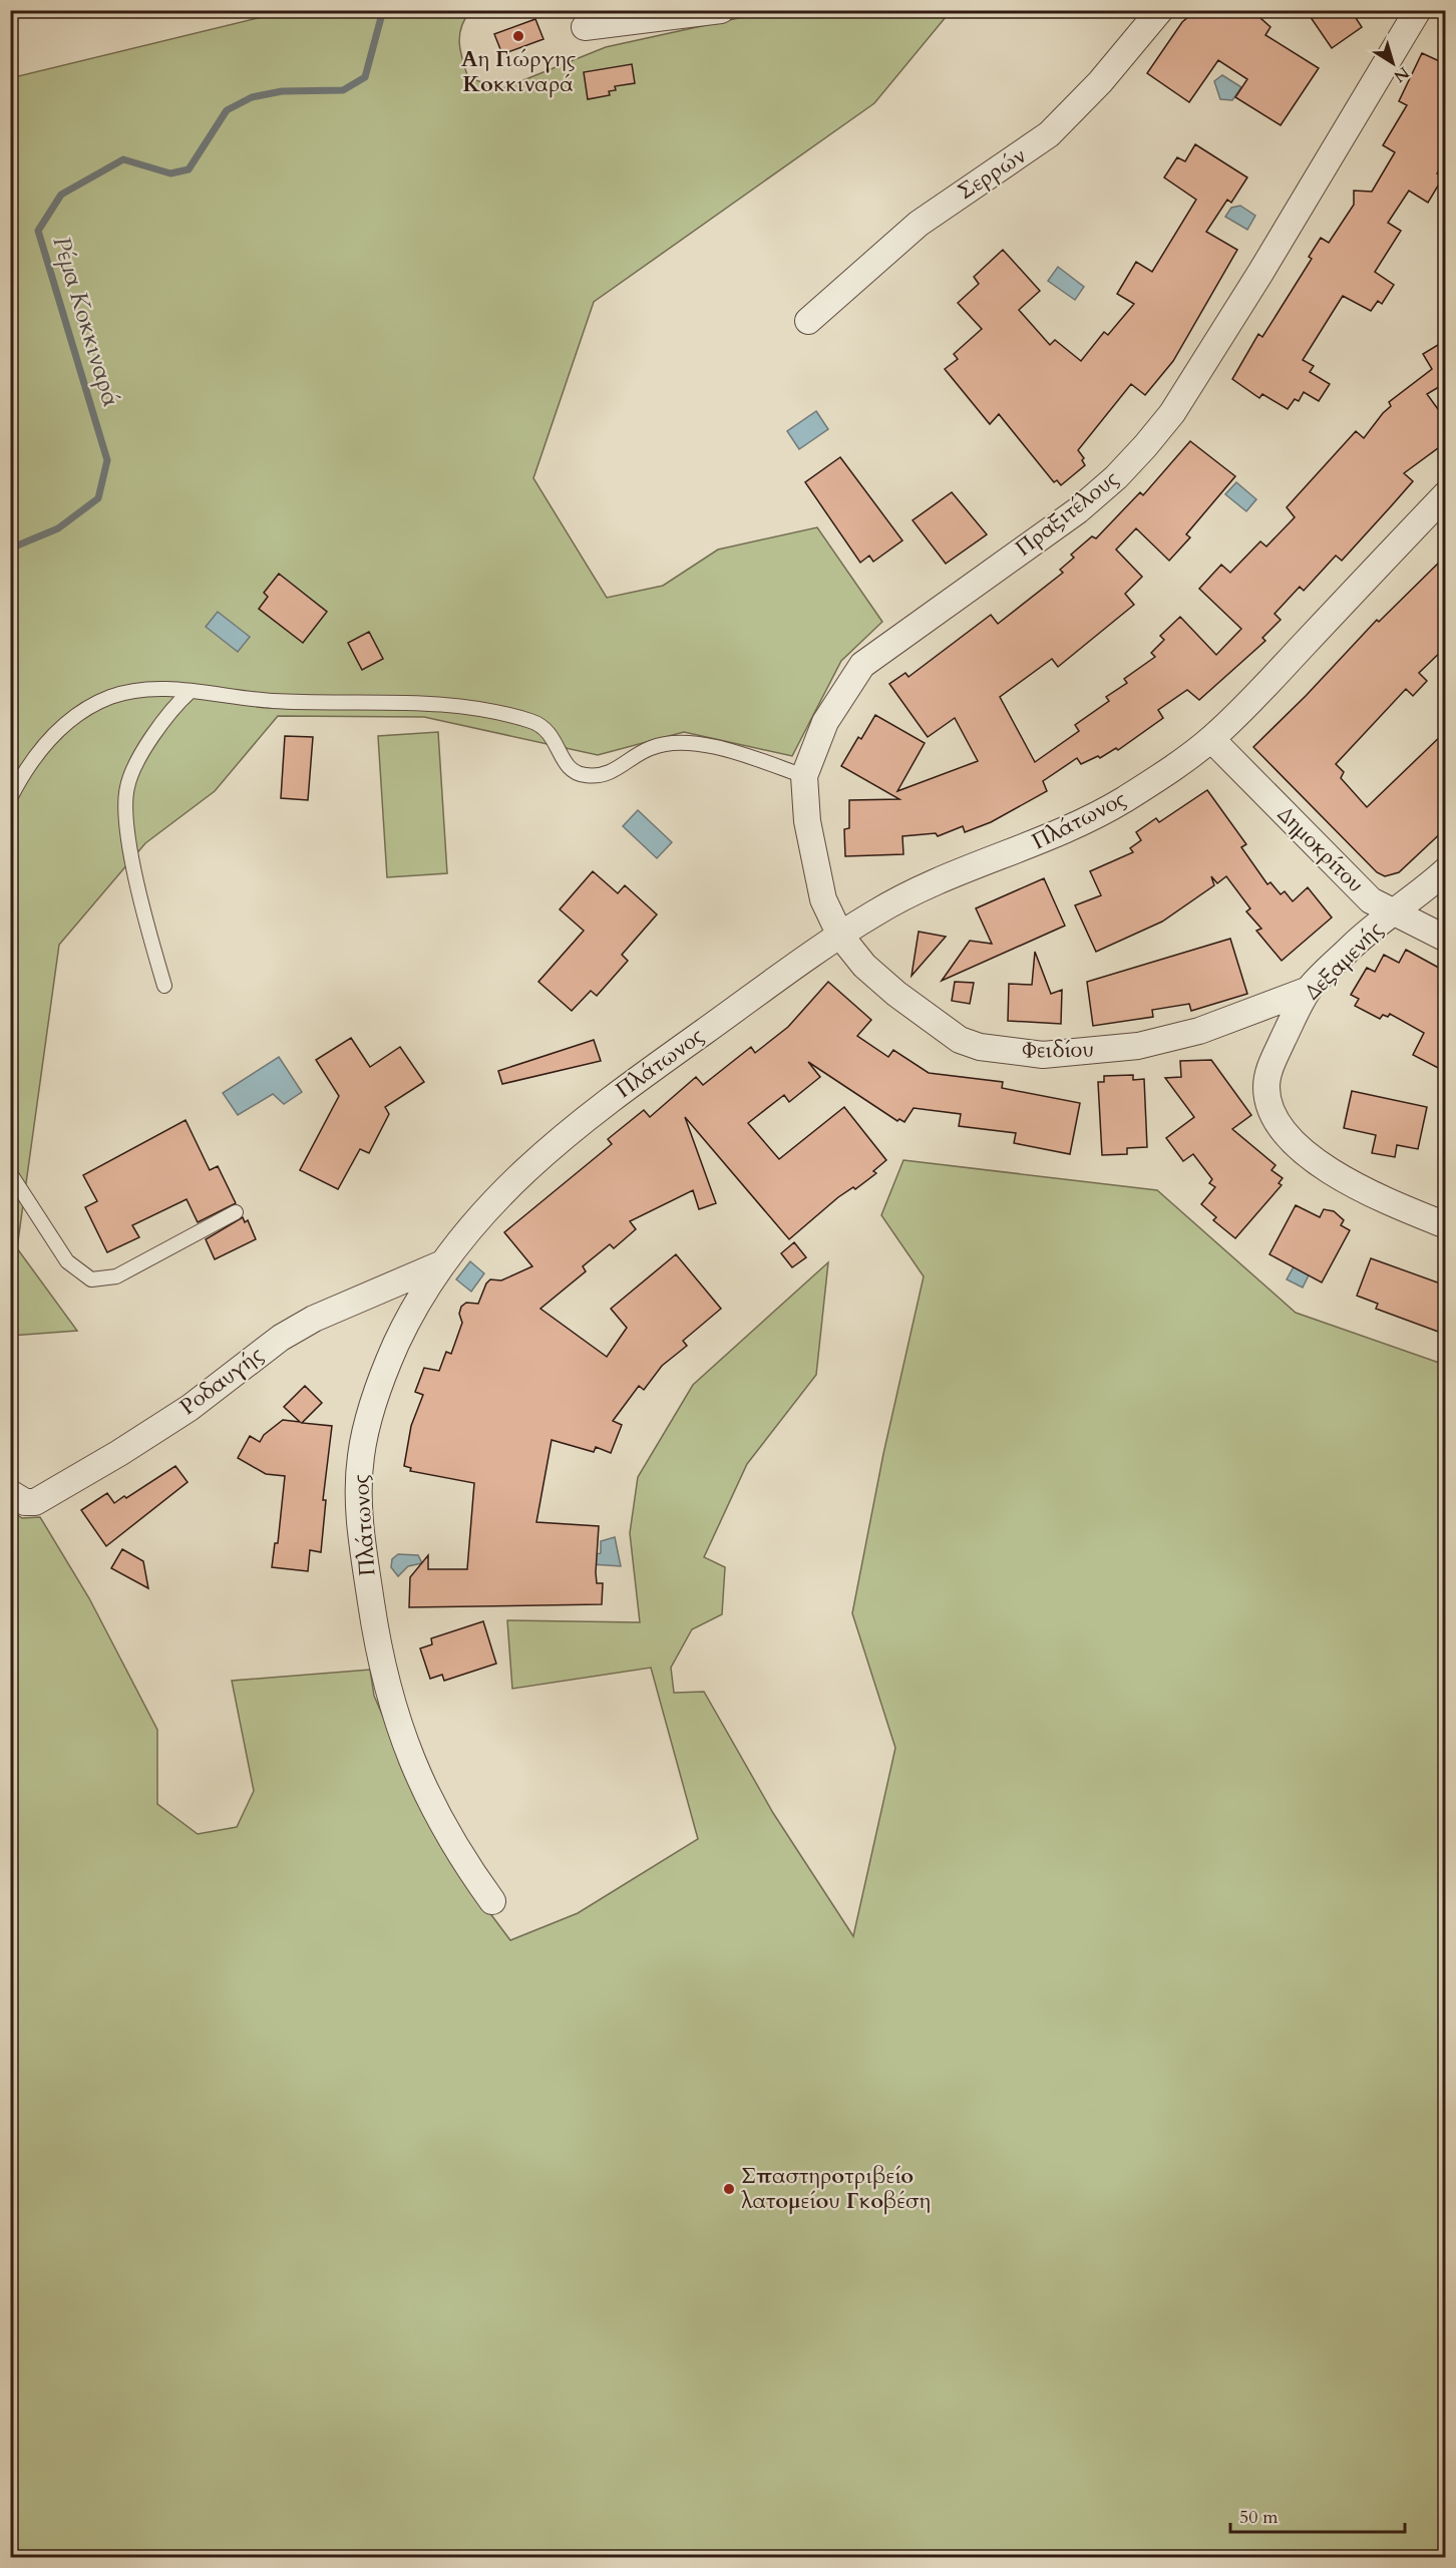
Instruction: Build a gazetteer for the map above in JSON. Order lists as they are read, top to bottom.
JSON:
{
  "streets": {
    "street": [
      "Σερρών",
      "Πραξιτέλους",
      "Πλάτωνος",
      "Δημοκρίτου",
      "Δεξαμενής",
      "Φειδίου",
      "Ροδαυγής"
    ]
  },
  "crossings": [
    ["Πραξιτέλους", "Πλάτωνος"],
    ["Πραξιτέλους", "Φειδίου"],
    ["Πλάτωνος", "Δημοκρίτου"],
    ["Πλάτωνος", "Φειδίου"],
    ["Πλάτωνος", "Ροδαυγής"],
    ["Δημοκρίτου", "Δεξαμενής"],
    ["Δεξαμενής", "Φειδίου"]
  ],
  "water": ["Ρέμα Κοκκιναρά"],
  "places": ["Αη Γιώργης Κοκκιναρά", "Σπαστηροτριβείο λατομείου Γκοβέση"],
  "scale_bar": "50 m",
  "north": "bottom right"
}
